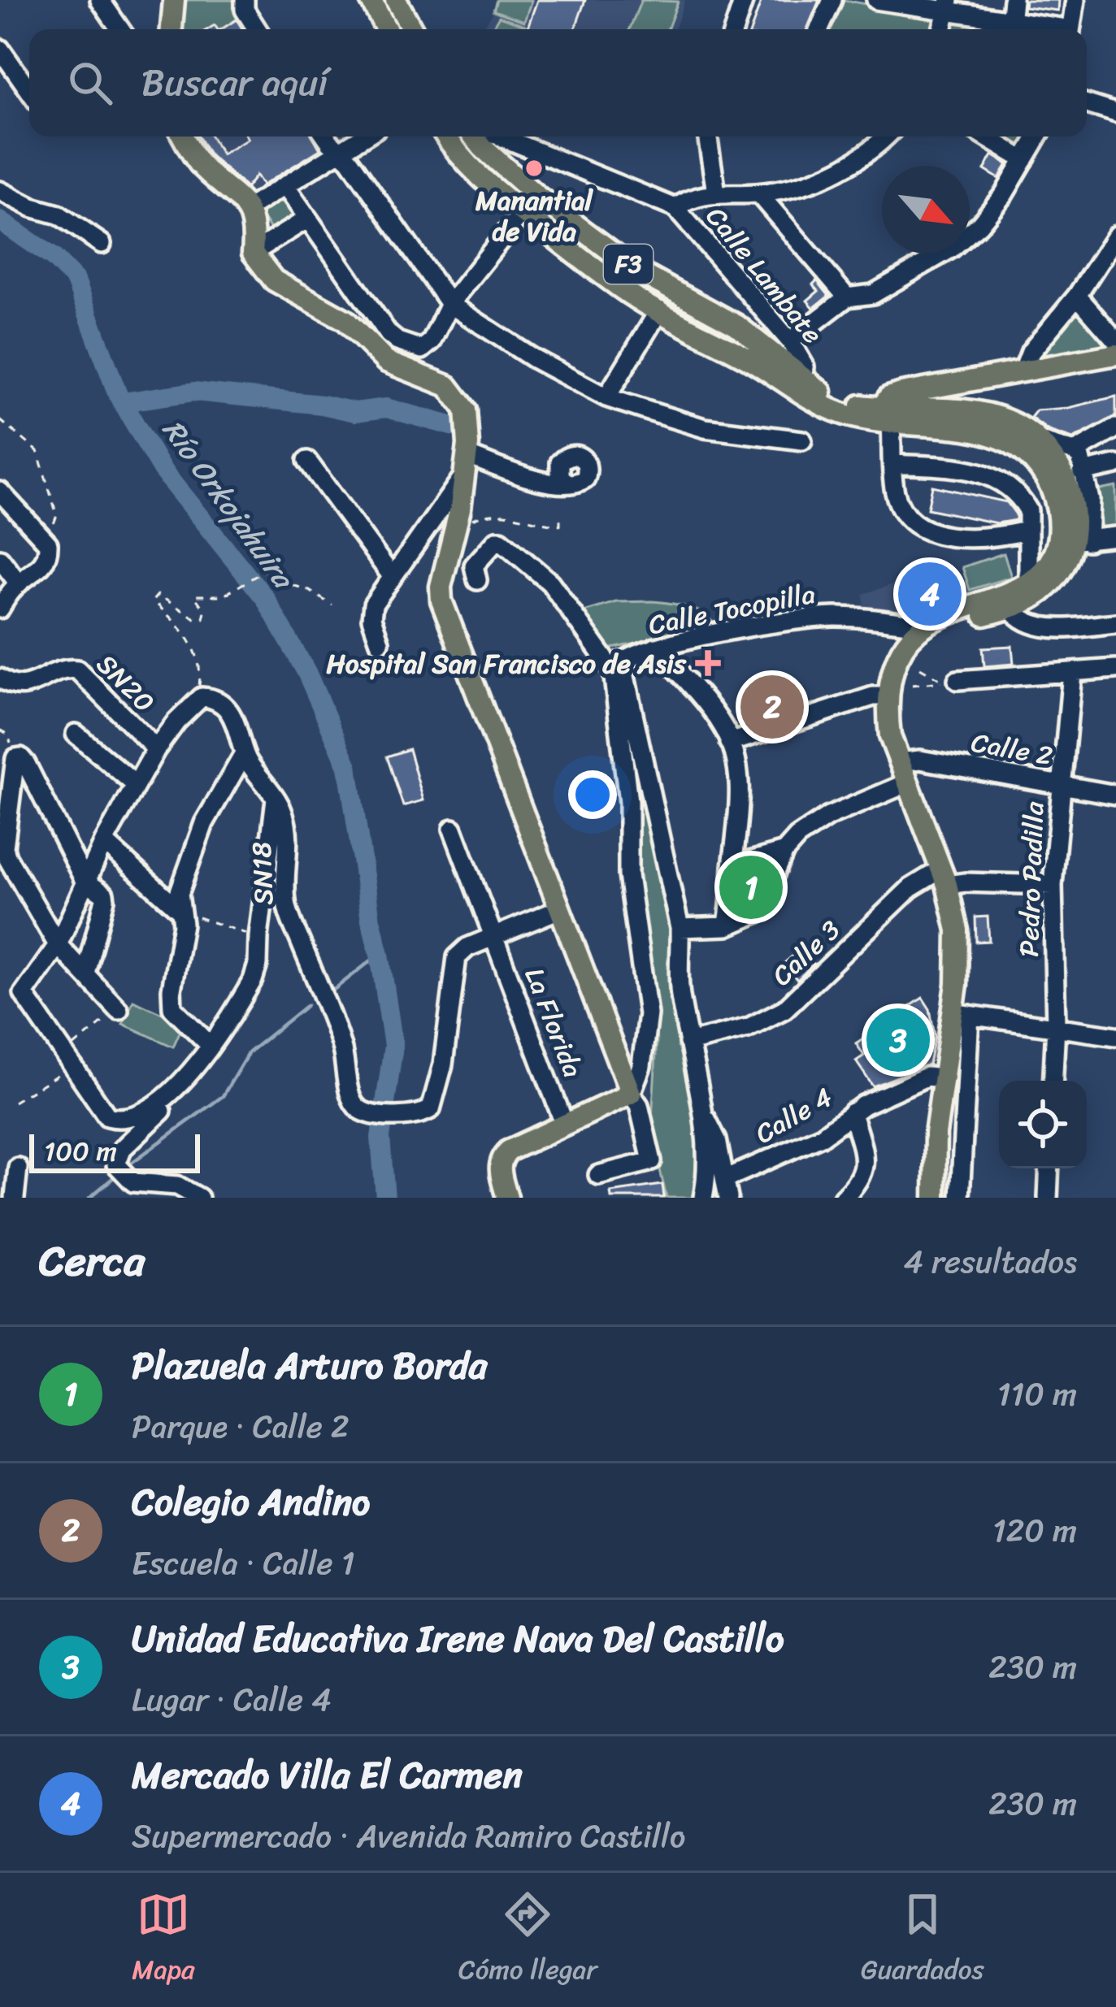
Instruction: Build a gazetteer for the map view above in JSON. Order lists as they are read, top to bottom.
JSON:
{
  "streets": {
    "main road": ["F3"],
    "street": [
      "Calle Lambate",
      "Calle Tocopilla",
      "SN20",
      "Calle 2",
      "SN18",
      "Pedro Padilla",
      "Calle 3",
      "La Florida",
      "Calle 4"
    ]
  },
  "crossings": [
    ["F3", "Calle Lambate"],
    ["Calle 2", "Pedro Padilla"],
    ["SN18", "La Florida"]
  ],
  "water": ["Río Orkojahuira"],
  "places": {
    "other": ["Manantial de Vida"],
    "health": ["Hospital San Francisco de Asis"]
  },
  "scale_bar": "100 m",
  "north": "bottom right",
  "page": {
    "search": "Buscar aquí",
    "pins": [
      "4",
      "2",
      "1",
      "3"
    ],
    "scale": "100 m",
    "heading": ["Cerca", "4 resultados"],
    "list": [
      {
        "mark": "1",
        "name": "Plazuela Arturo Borda",
        "note": "Parque · Calle 2",
        "value": "110 m"
      },
      {
        "mark": "2",
        "name": "Colegio Andino",
        "note": "Escuela · Calle 1",
        "value": "120 m"
      },
      {
        "mark": "3",
        "name": "Unidad Educativa Irene Nava Del Castillo",
        "note": "Lugar · Calle 4",
        "value": "230 m"
      },
      {
        "mark": "4",
        "name": "Mercado Villa El Carmen",
        "note": "Supermercado · Avenida Ramiro Castillo",
        "value": "230 m"
      }
    ],
    "nav": ["Mapa", "Cómo llegar", "Guardados"]
  }
}
